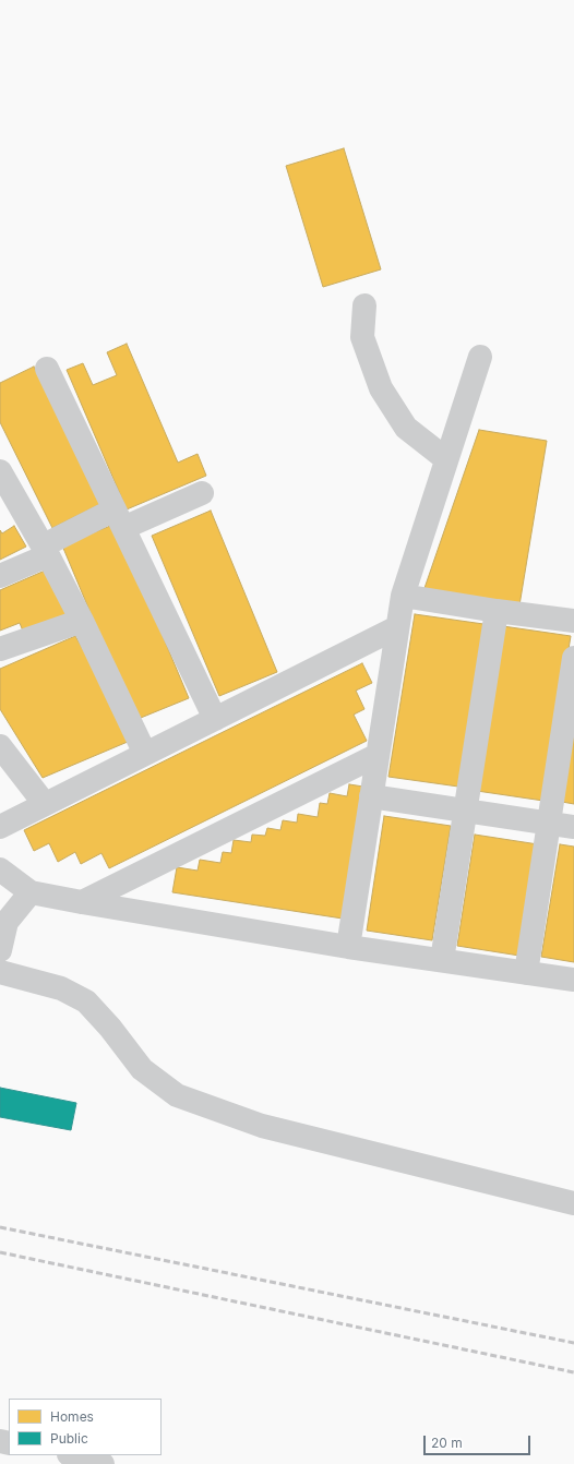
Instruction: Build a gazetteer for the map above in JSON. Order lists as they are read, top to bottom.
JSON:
{
  "legend": ["Homes", "Public"],
  "scale_bar": "20 m"
}
